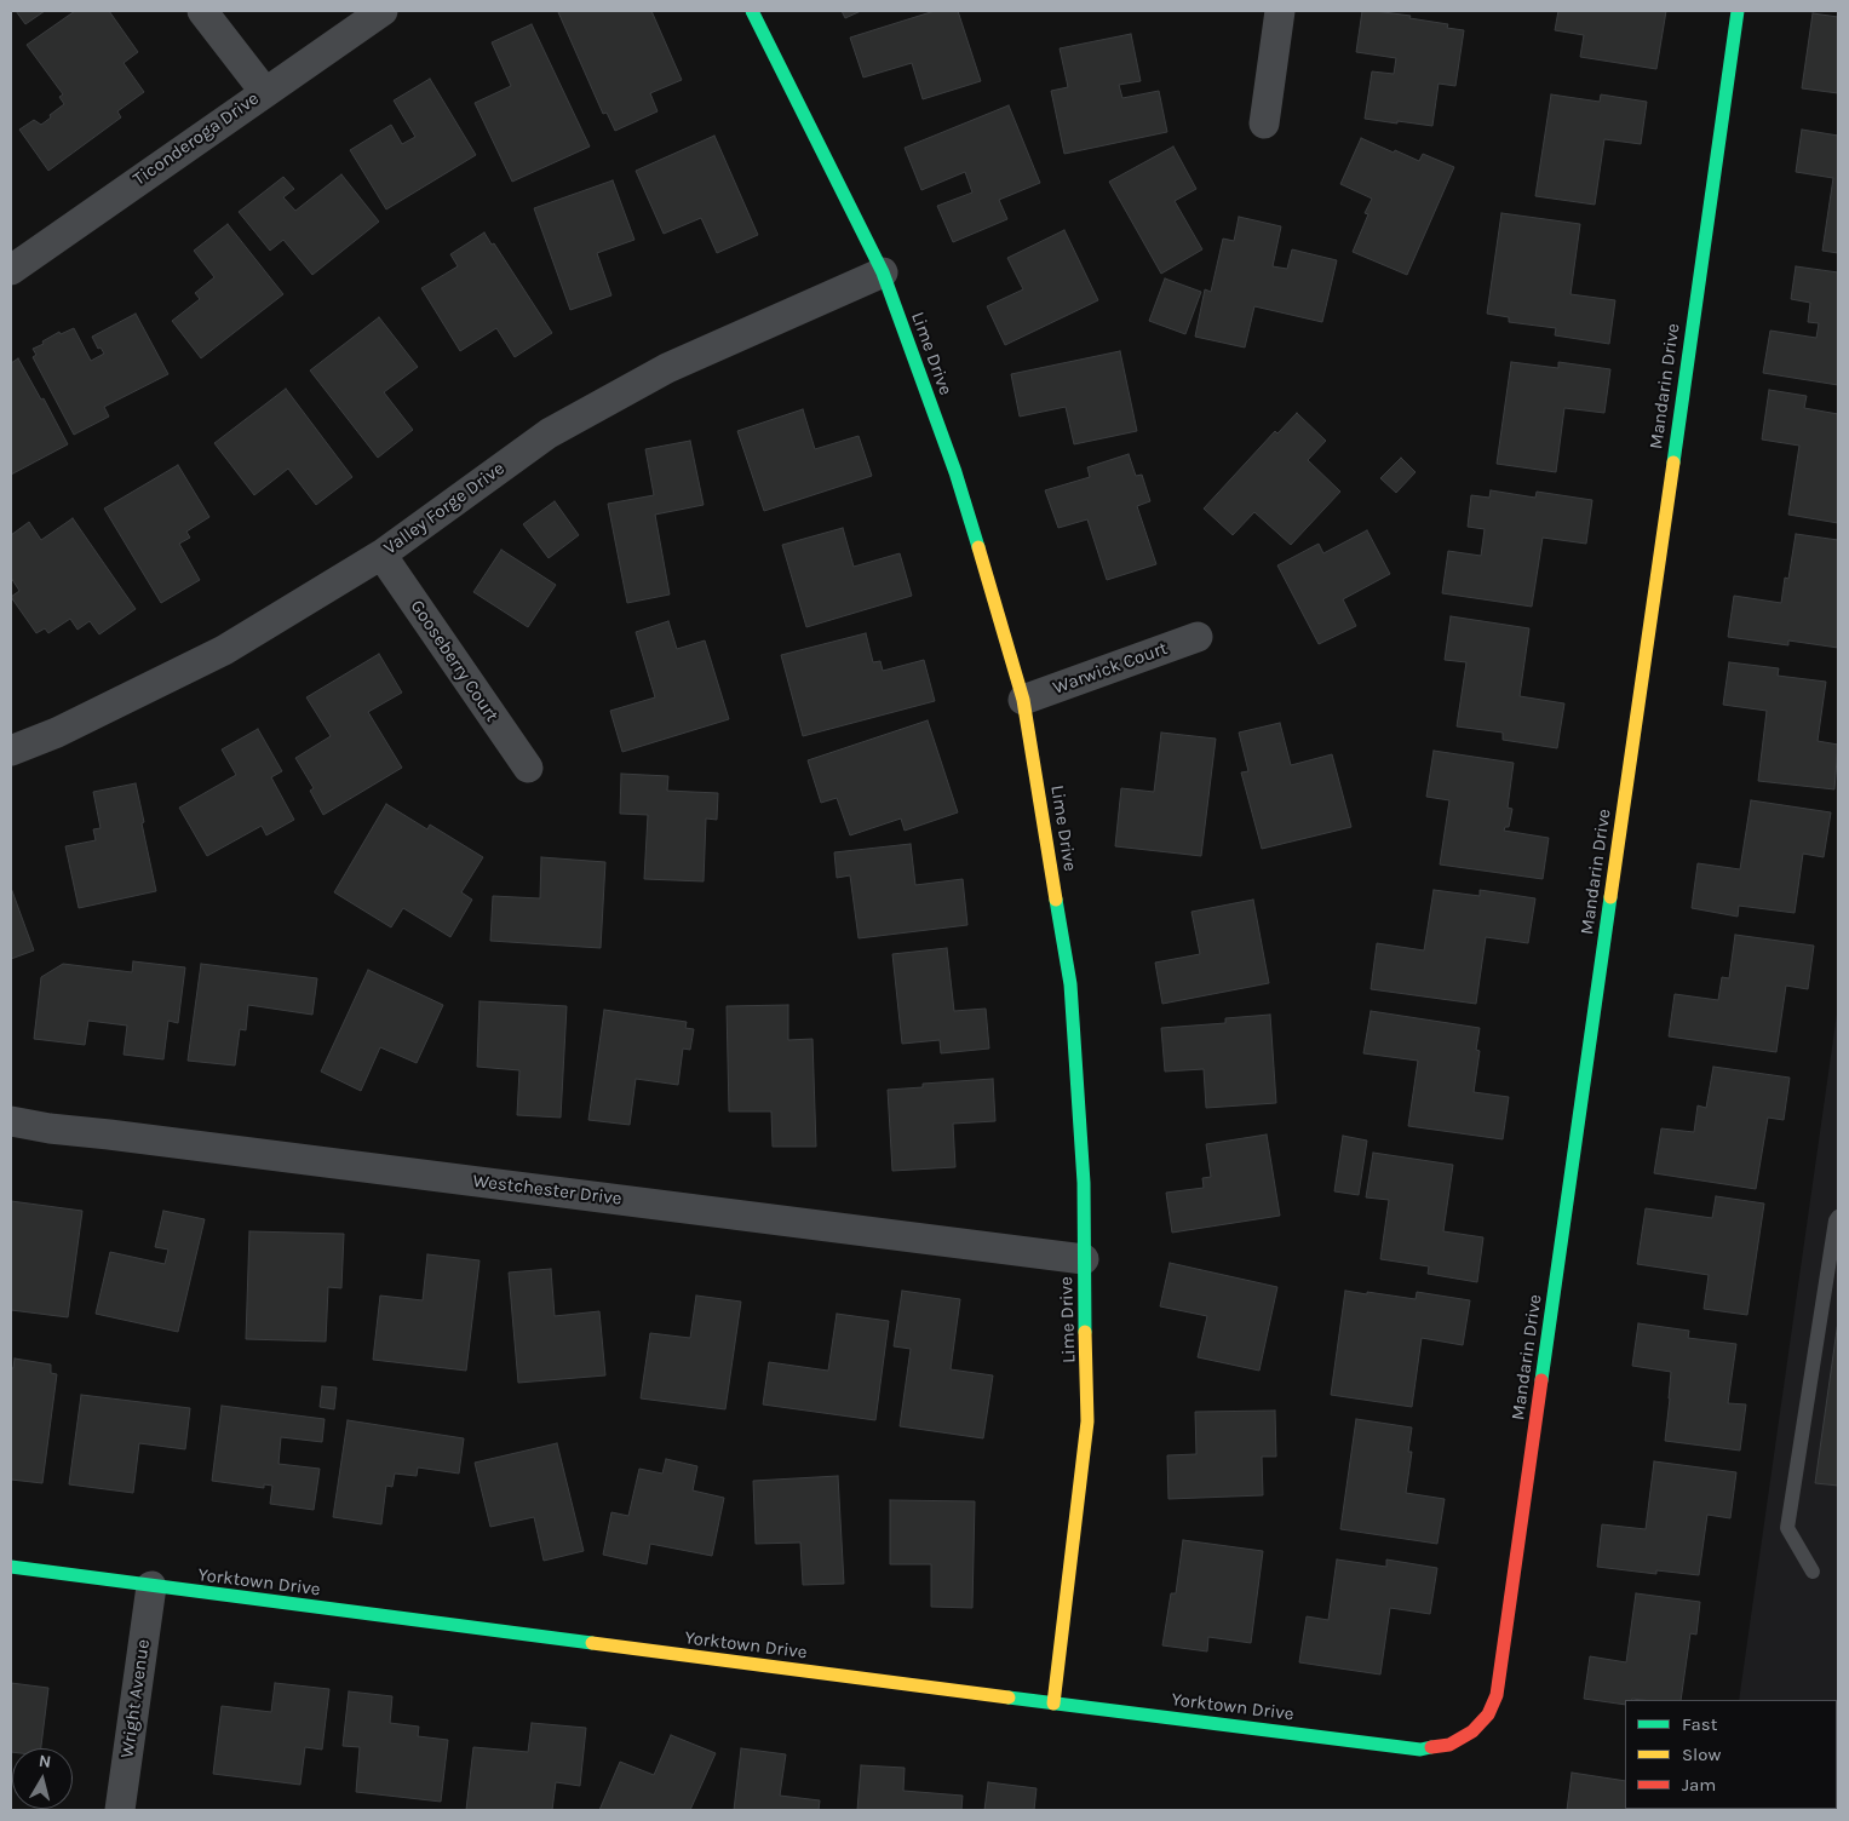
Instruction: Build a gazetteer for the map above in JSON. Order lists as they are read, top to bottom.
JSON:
{
  "streets": {
    "street": [
      "Ticonderoga Drive",
      "Lime Drive",
      "Mandarin Drive",
      "Valley Forge Drive",
      "Gooseberry Court",
      "Warwick Court",
      "Westchester Drive",
      "Yorktown Drive",
      "Wright Avenue"
    ]
  },
  "crossings": [
    ["Lime Drive", "Valley Forge Drive"],
    ["Lime Drive", "Warwick Court"],
    ["Lime Drive", "Westchester Drive"],
    ["Lime Drive", "Yorktown Drive"],
    ["Mandarin Drive", "Yorktown Drive"],
    ["Valley Forge Drive", "Gooseberry Court"],
    ["Yorktown Drive", "Wright Avenue"]
  ],
  "legend": ["Fast", "Slow", "Jam"],
  "north": "top"
}
